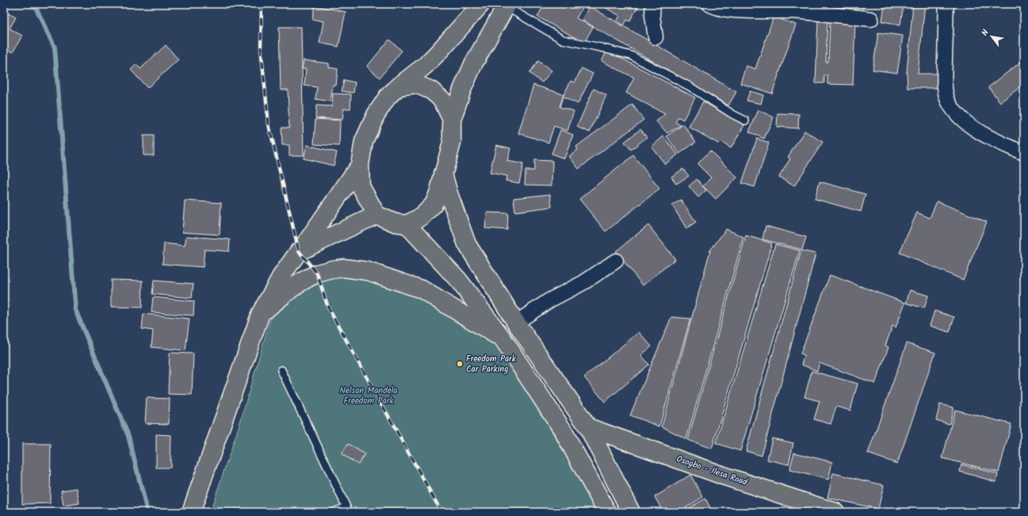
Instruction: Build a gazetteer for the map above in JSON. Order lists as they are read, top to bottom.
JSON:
{
  "streets": {
    "main road": ["Osogbo - Ilesa Road"]
  },
  "parks": ["Nelson Mandela Freedom Park"],
  "places": ["Freedom Park Car Parking"],
  "north": "top left"
}
